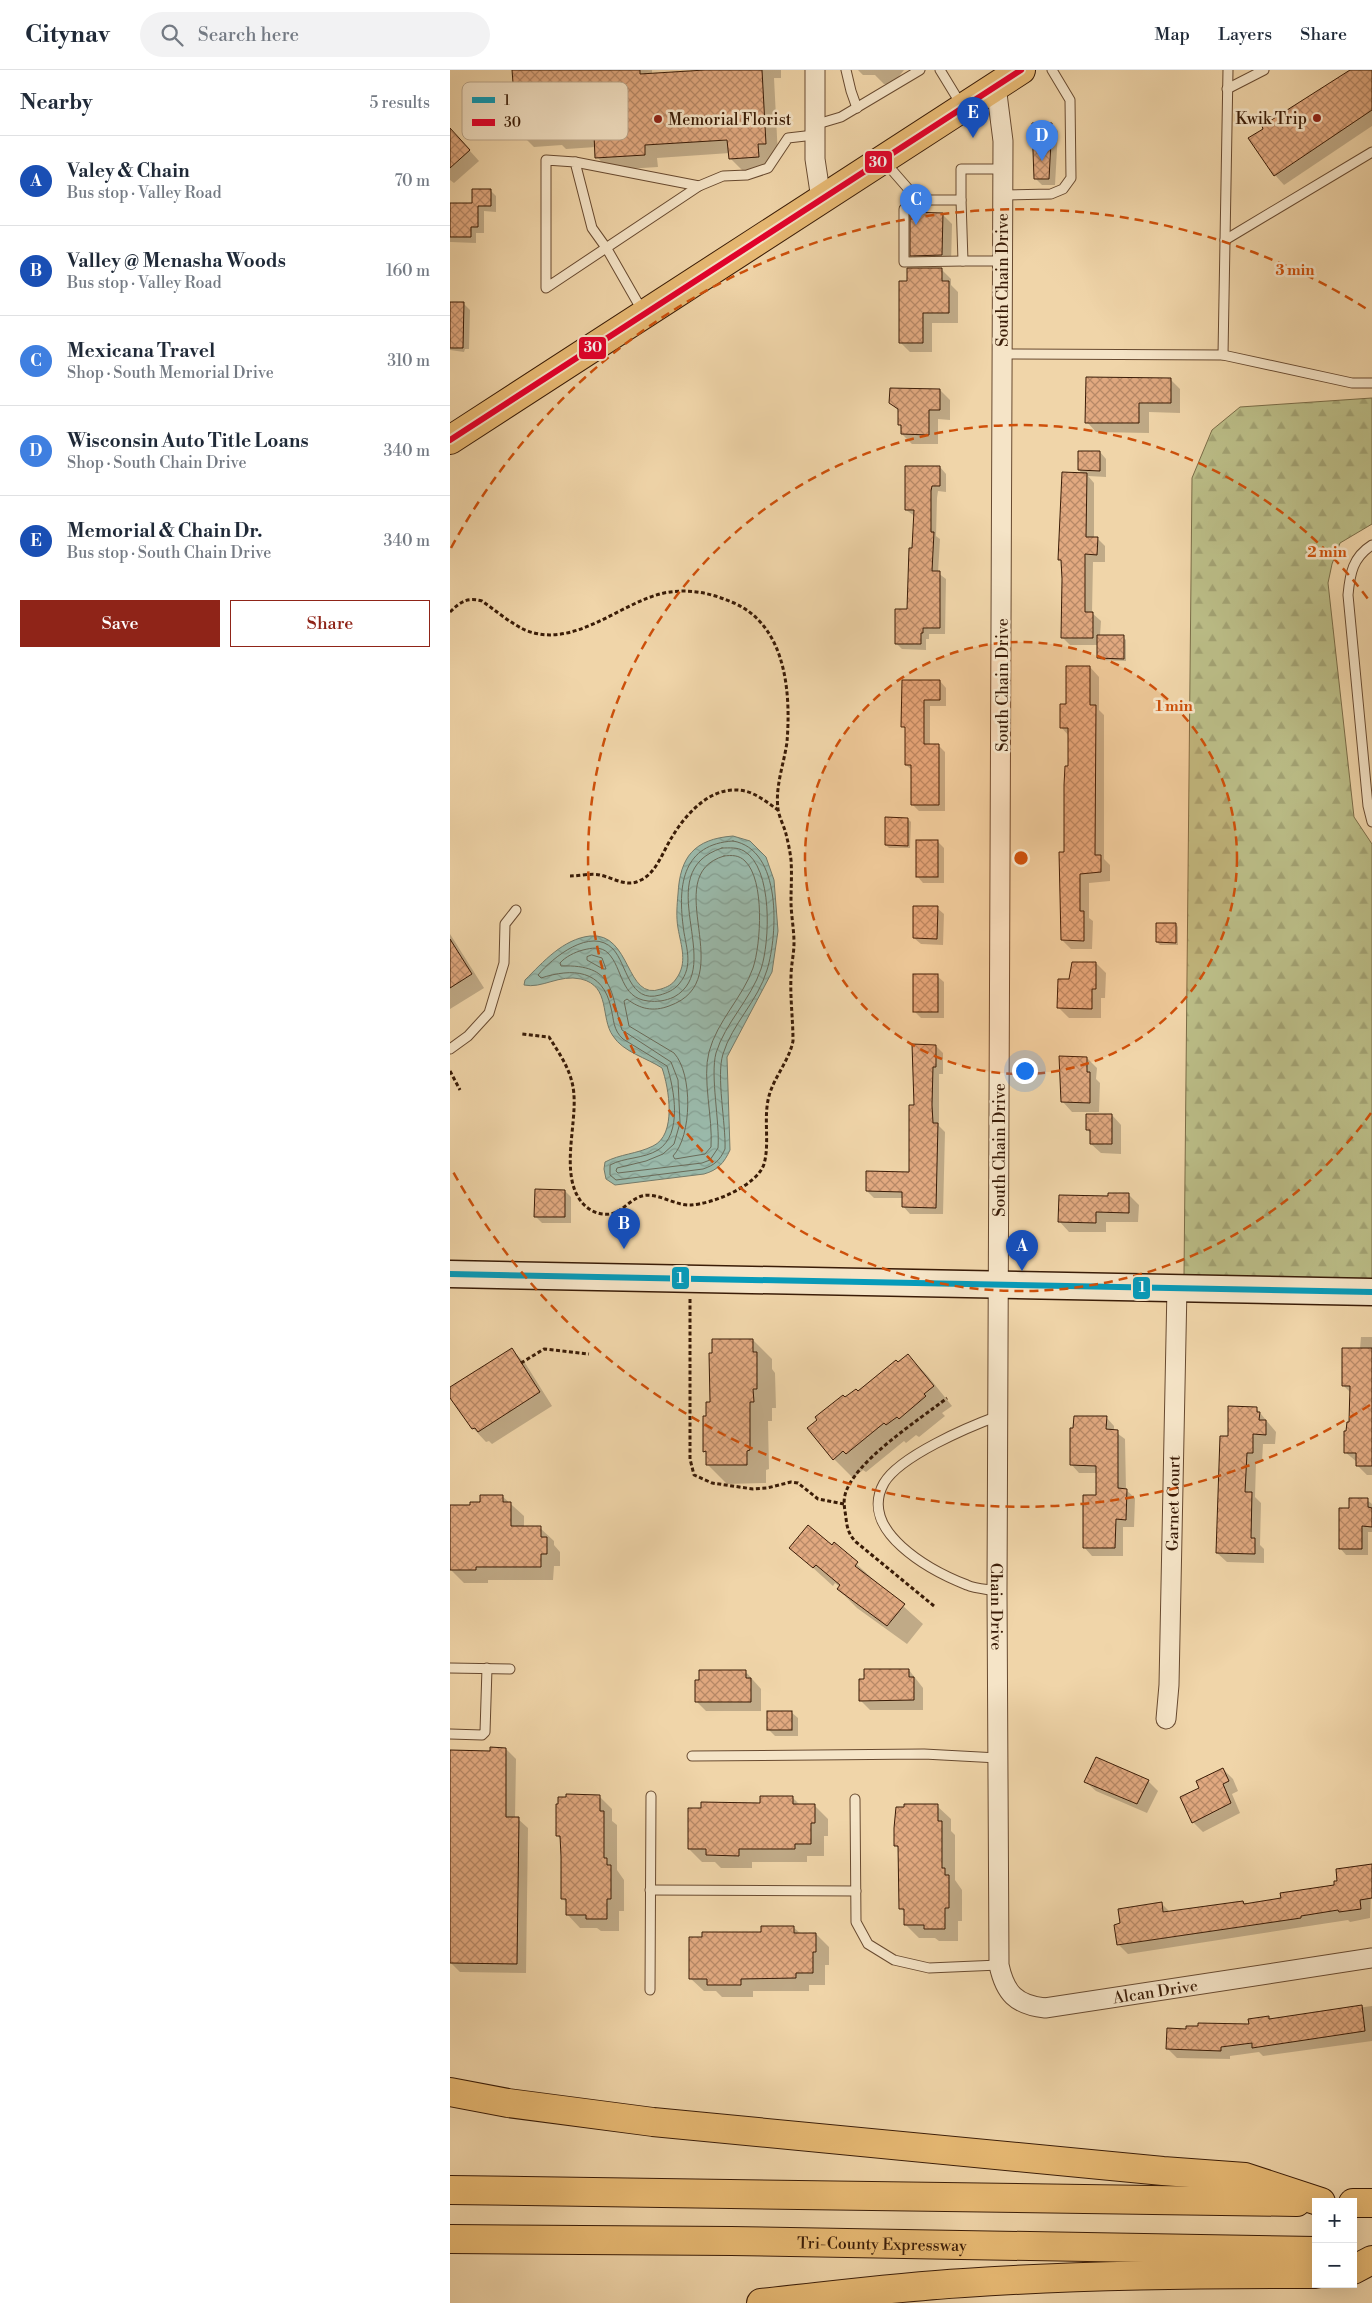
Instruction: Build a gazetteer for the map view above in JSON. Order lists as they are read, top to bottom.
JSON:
{
  "streets": {
    "main road": ["Tri-County Expressway"],
    "street": [
      "South Chain Drive",
      "Garnet Court",
      "Chain Drive",
      "Alcan Drive"
    ]
  },
  "crossings": [
    ["South Chain Drive", "Chain Drive"],
    ["Chain Drive", "Alcan Drive"]
  ],
  "places": ["Kwik Trip", "Memorial Florist"],
  "lines": ["transit line 30", "transit line 1"],
  "legend": ["1", "30"],
  "page": {
    "header": "Citynav",
    "search": "Search here",
    "nav": ["Map", "Layers", "Share"],
    "heading": ["Nearby", "5 results"],
    "pins": [
      "E",
      "D",
      "C",
      "B",
      "A"
    ],
    "list": [
      {
        "mark": "A",
        "name": "Valey & Chain",
        "note": "Bus stop · Valley Road",
        "value": "70 m"
      },
      {
        "mark": "B",
        "name": "Valley @ Menasha Woods",
        "note": "Bus stop · Valley Road",
        "value": "160 m"
      },
      {
        "mark": "C",
        "name": "Mexicana Travel",
        "note": "Shop · South Memorial Drive",
        "value": "310 m"
      },
      {
        "mark": "D",
        "name": "Wisconsin Auto Title Loans",
        "note": "Shop · South Chain Drive",
        "value": "340 m"
      },
      {
        "mark": "E",
        "name": "Memorial & Chain Dr.",
        "note": "Bus stop · South Chain Drive",
        "value": "340 m"
      }
    ],
    "buttons": ["Save", "Share"],
    "map_buttons": ["+", "−"]
  },
  "rings": ["3 min", "2 min", "1 min"]
}
